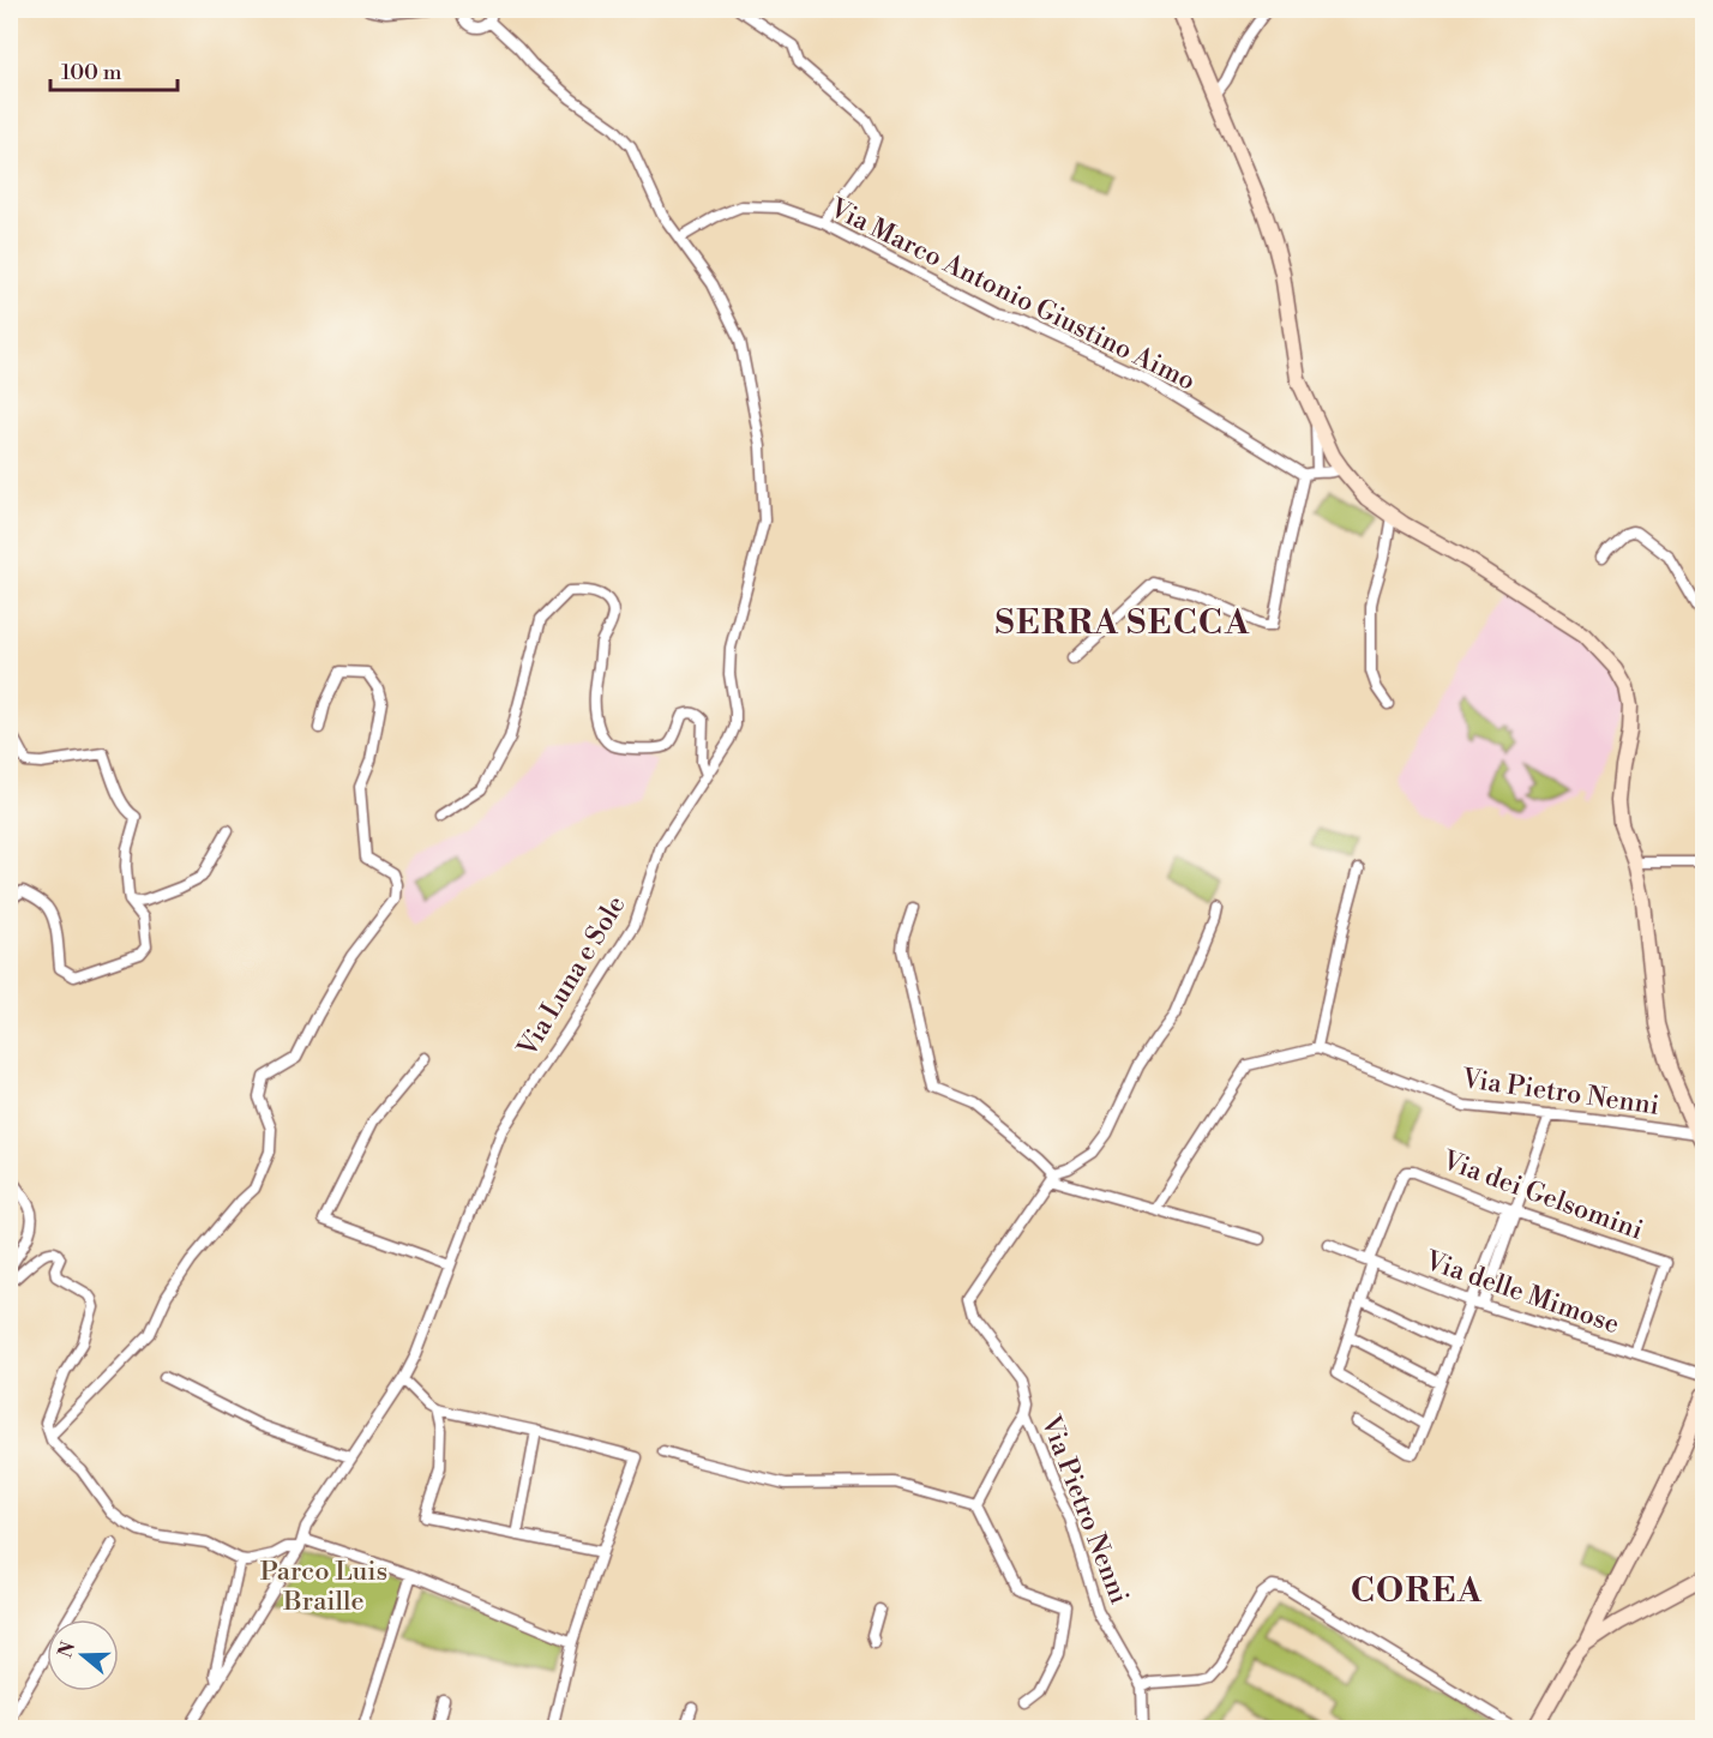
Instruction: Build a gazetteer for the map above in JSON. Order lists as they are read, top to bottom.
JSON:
{
  "streets": {
    "street": [
      "Via Marco Antonio Giustino Aimo",
      "Via Luna e Sole",
      "Via Pietro Nenni",
      "Via dei Gelsomini",
      "Via delle Mimose"
    ]
  },
  "crossings": [
    ["Via Marco Antonio Giustino Aimo", "Via Luna e Sole"],
    ["Via dei Gelsomini", "Via delle Mimose"]
  ],
  "districts": ["SERRA SECCA", "COREA"],
  "parks": ["Parco Luis Braille"],
  "scale_bar": "100 m",
  "north": "left"
}
